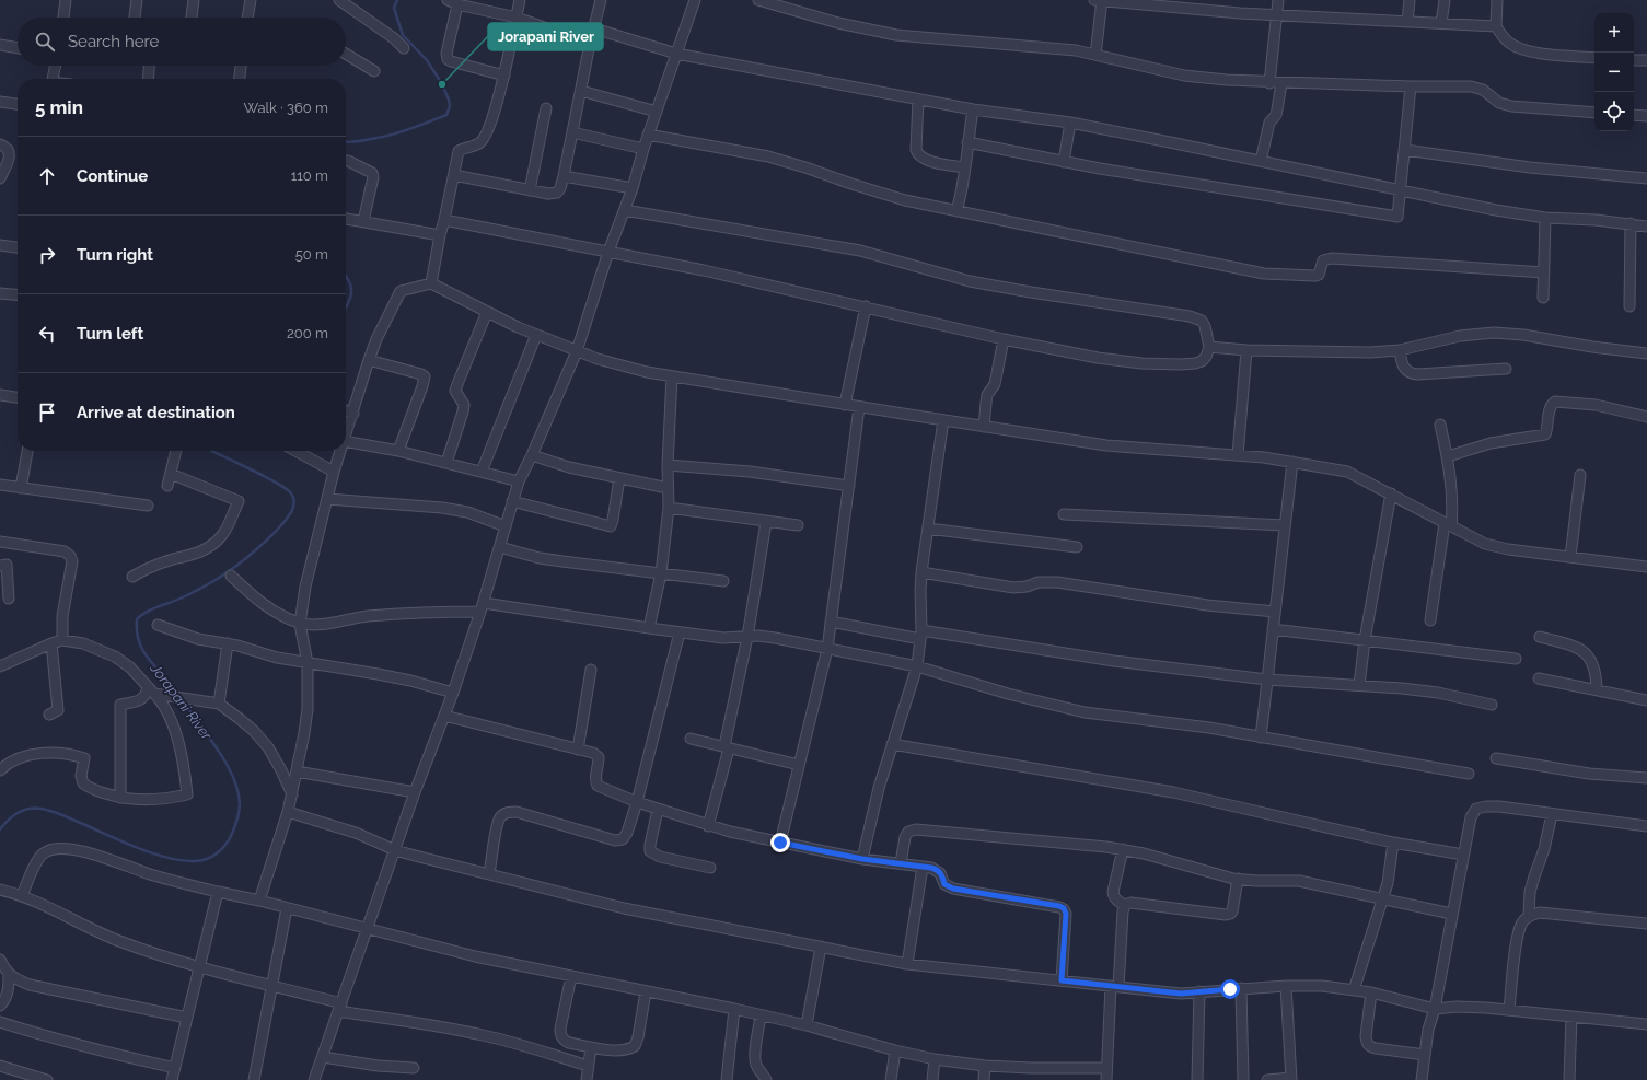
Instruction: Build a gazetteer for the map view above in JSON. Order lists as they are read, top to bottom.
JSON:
{
  "water": ["Jorapani River"],
  "places": ["Jorapani River"],
  "page": {
    "map_buttons": ["+", "−"],
    "search": "Search here",
    "heading": ["5 min", "Walk · 360 m"],
    "list": [
      ["Continue", "110 m"],
      ["Turn right", "50 m"],
      ["Turn left", "200 m"],
      "Arrive at destination"
    ]
  }
}
